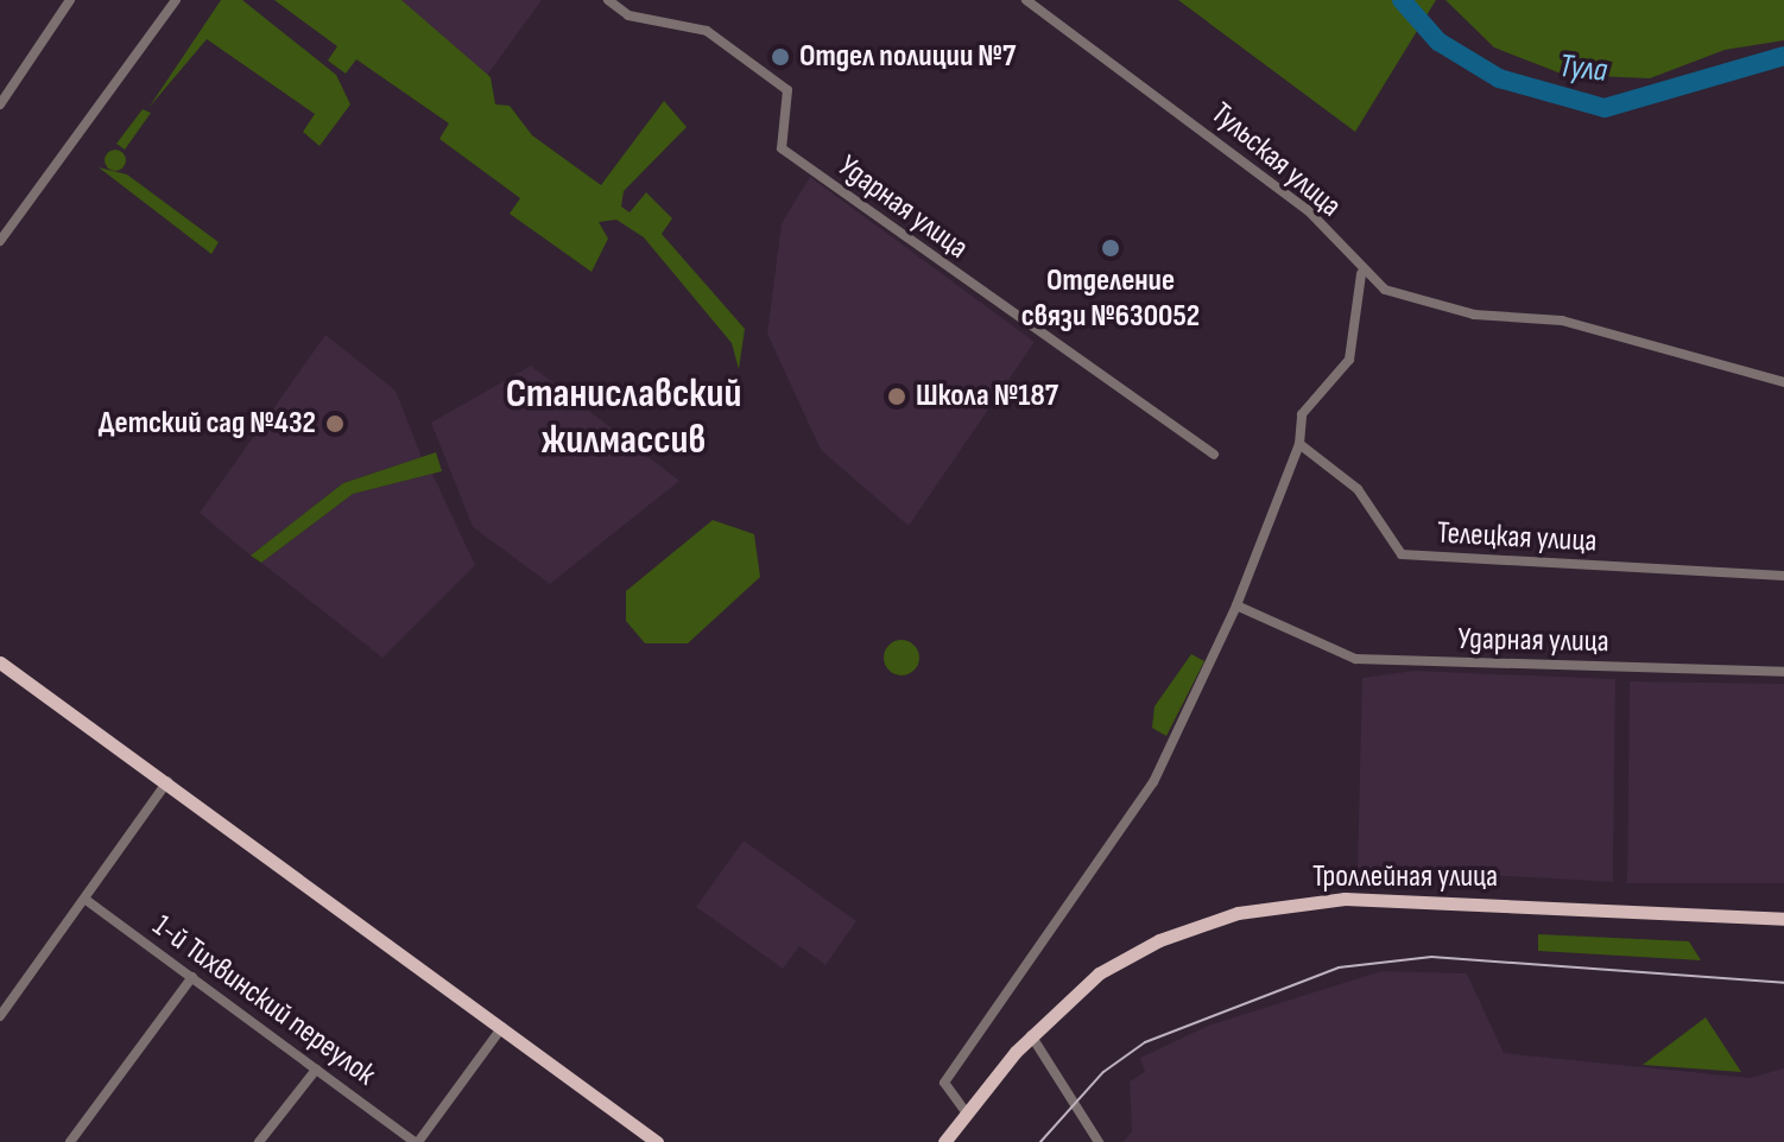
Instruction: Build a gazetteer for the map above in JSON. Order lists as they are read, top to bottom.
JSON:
{
  "streets": {
    "main road": ["Троллейная улица"],
    "street": [
      "Тульская улица",
      "Ударная улица",
      "Телецкая улица",
      "1-й Тихвинский переулок"
    ]
  },
  "districts": ["Станиславский жилмассив"],
  "water": ["Тула"],
  "places": [
    "Отдел полиции №7",
    "Отделение связи №630052",
    "Школа №187",
    "Детский сад №432"
  ]
}
